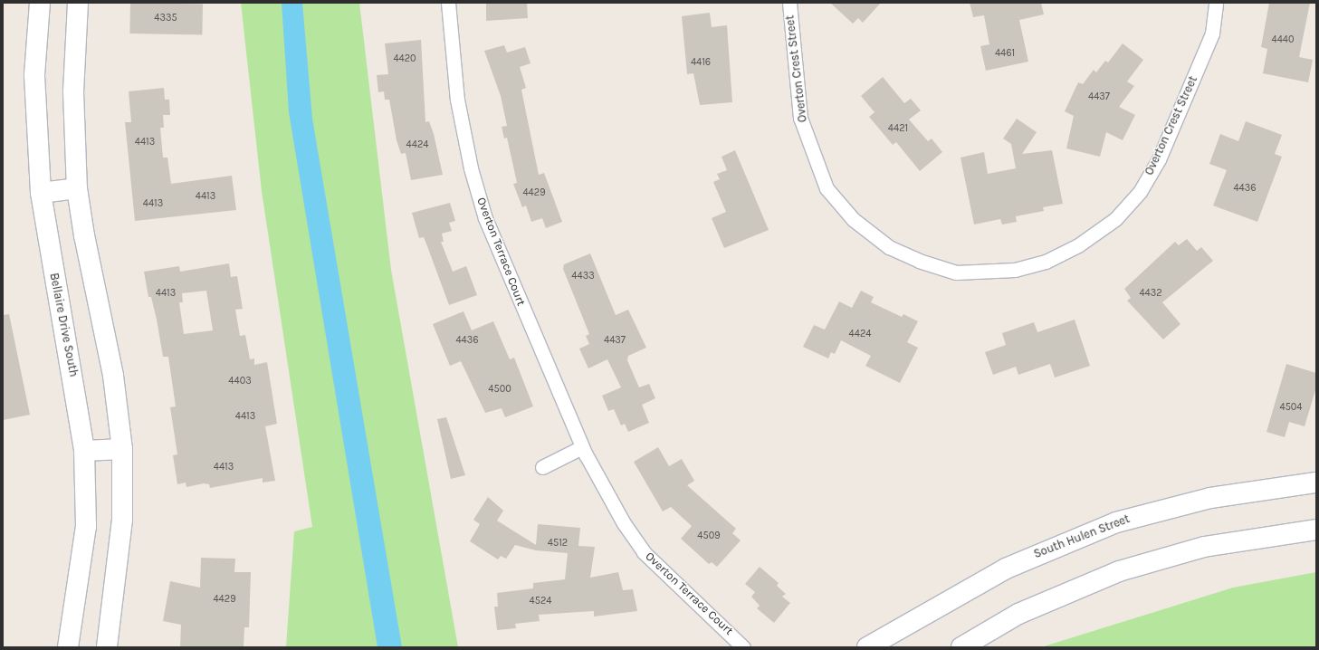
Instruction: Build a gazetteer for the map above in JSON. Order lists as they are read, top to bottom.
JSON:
{
  "streets": {
    "main road": ["Bellaire Drive South", "South Hulen Street"],
    "street": ["Overton Crest Street", "Overton Terrace Court"]
  },
  "house_numbers": [
    "4335",
    "4440",
    "4461",
    "4420",
    "4416",
    "4437",
    "4421",
    "4413",
    "4424",
    "4436",
    "4429",
    "4413",
    "4413",
    "4433",
    "4413",
    "4432",
    "4424",
    "4436",
    "4437",
    "4403",
    "4500",
    "4504",
    "4413",
    "4413",
    "4509",
    "4512",
    "4429",
    "4524"
  ]
}
